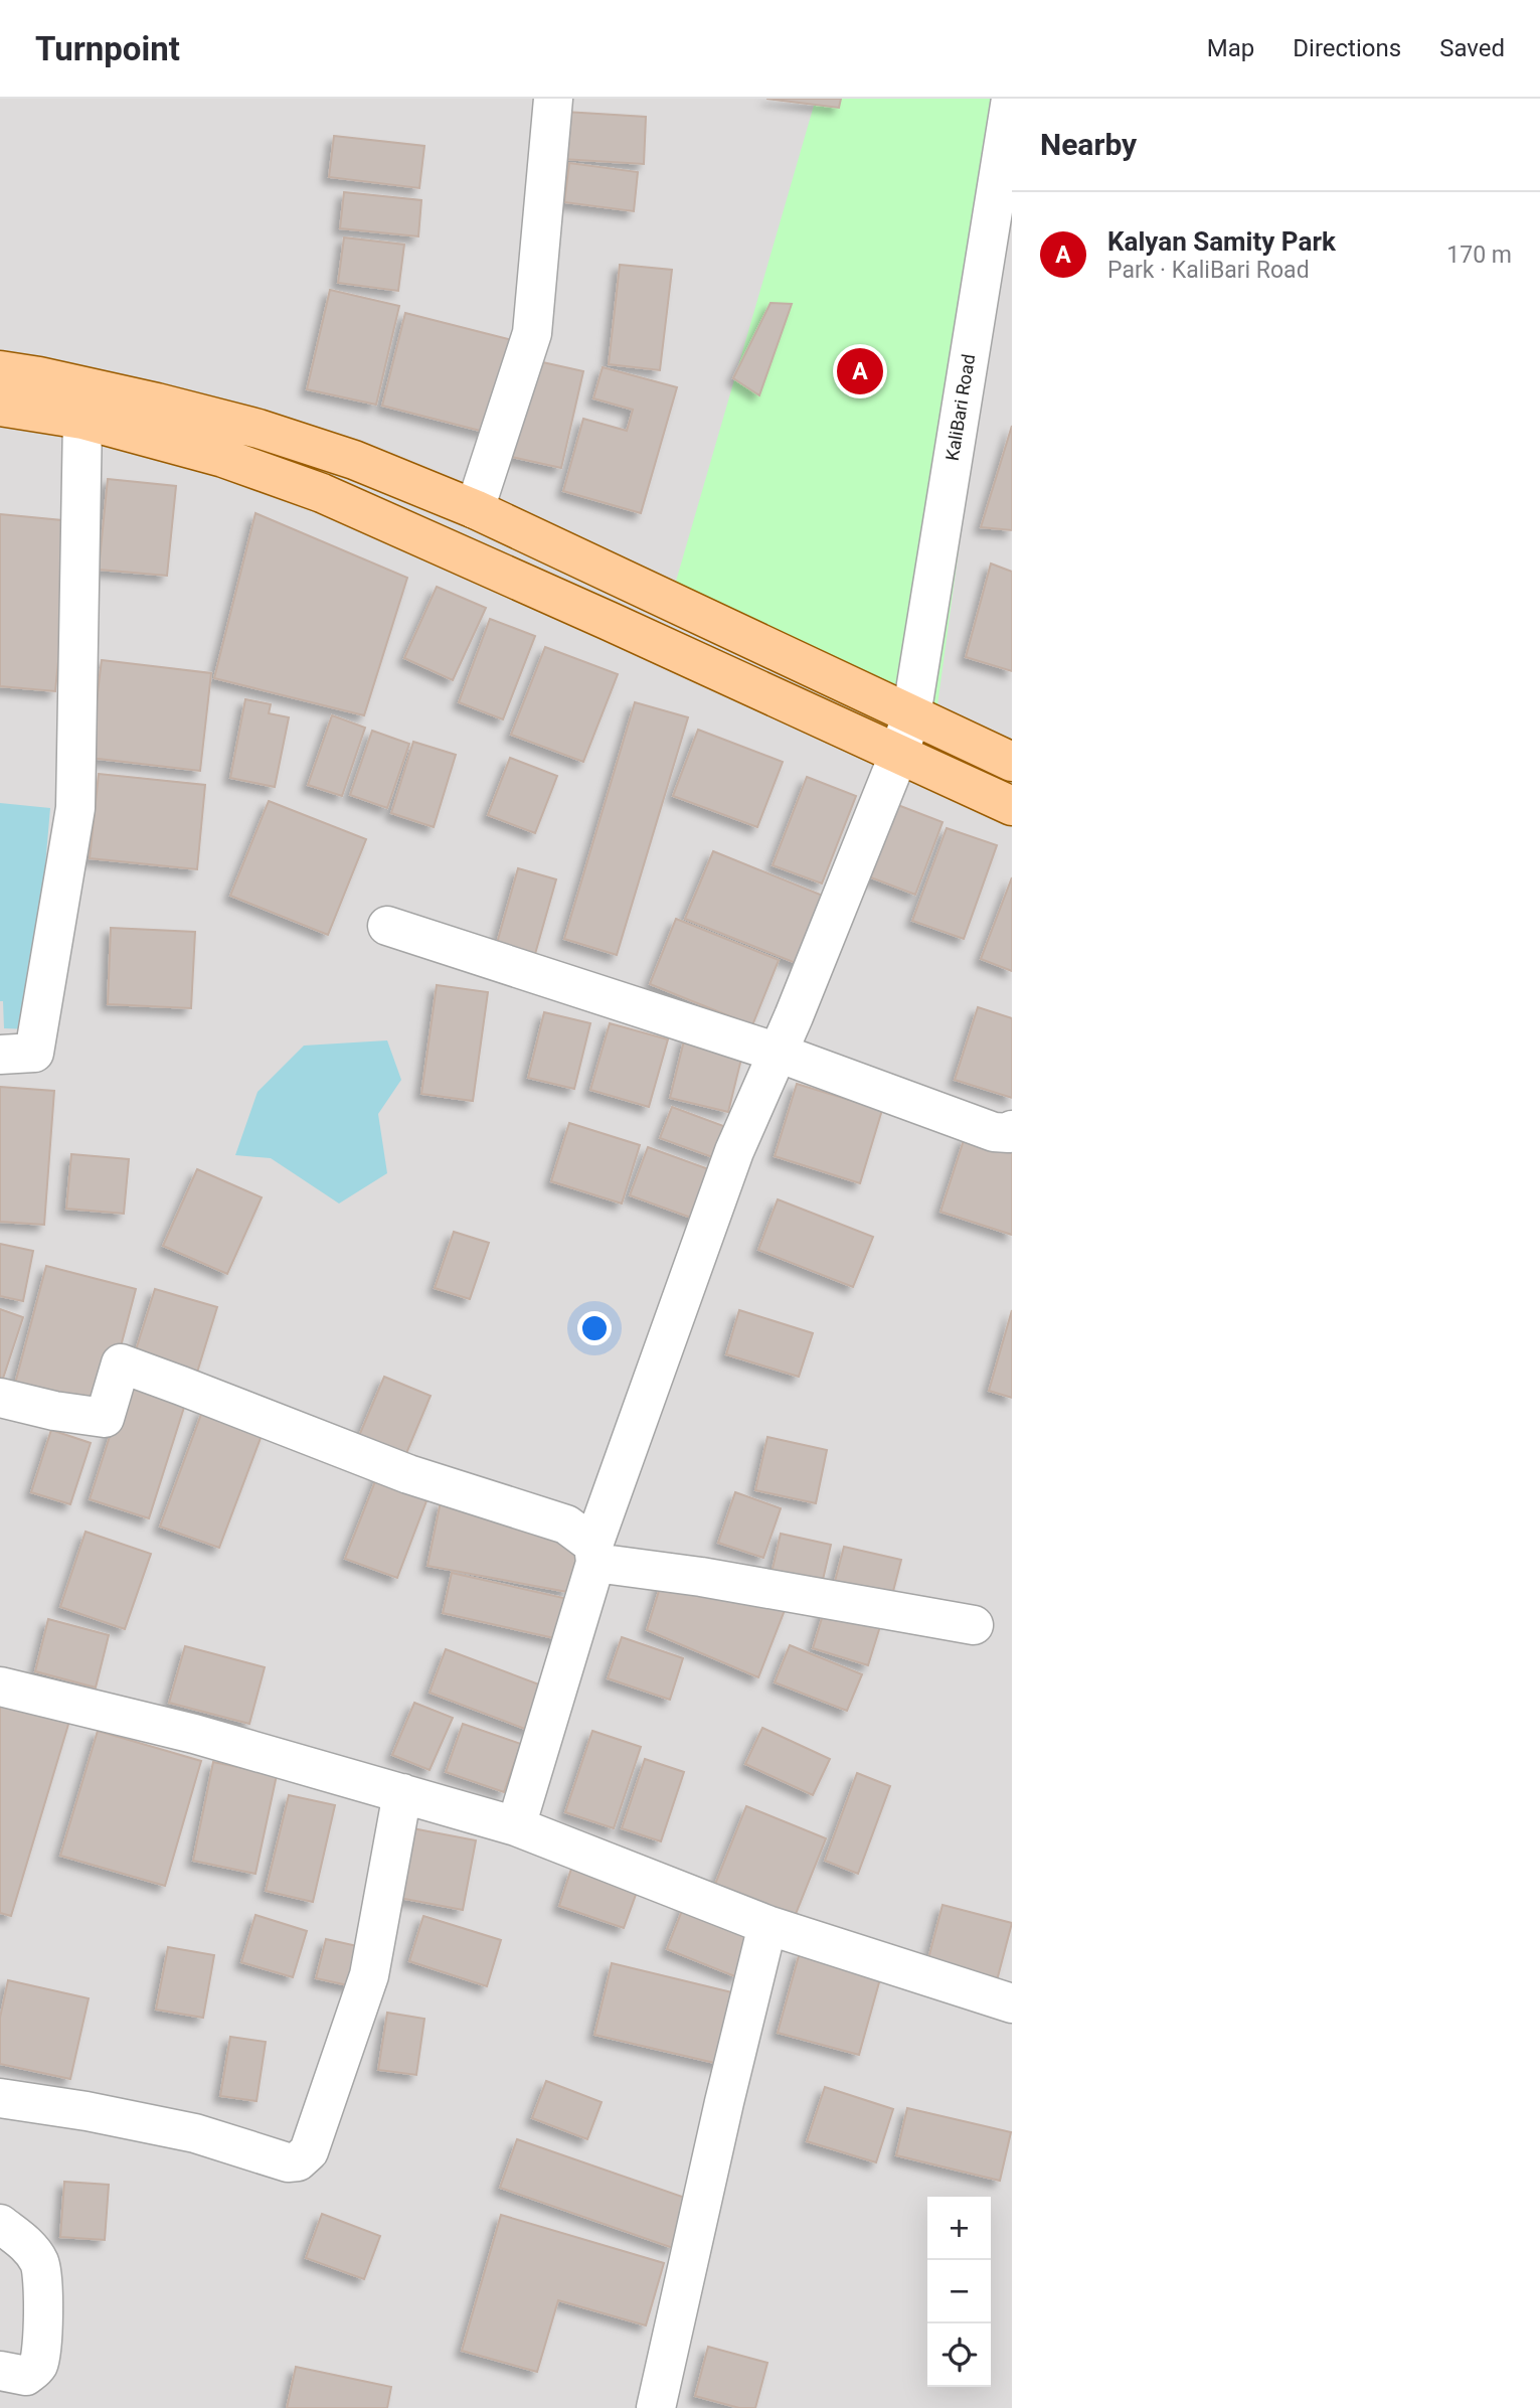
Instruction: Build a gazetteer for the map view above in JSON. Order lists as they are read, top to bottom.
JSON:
{
  "streets": {
    "street": ["KaliBari Road"]
  },
  "page": {
    "header": "Turnpoint",
    "nav": ["Map", "Directions", "Saved"],
    "heading": "Nearby",
    "list": [
      {
        "mark": "A",
        "name": "Kalyan Samity Park",
        "note": "Park · KaliBari Road",
        "value": "170 m"
      }
    ],
    "pins": "A",
    "map_buttons": ["+", "−"]
  }
}
